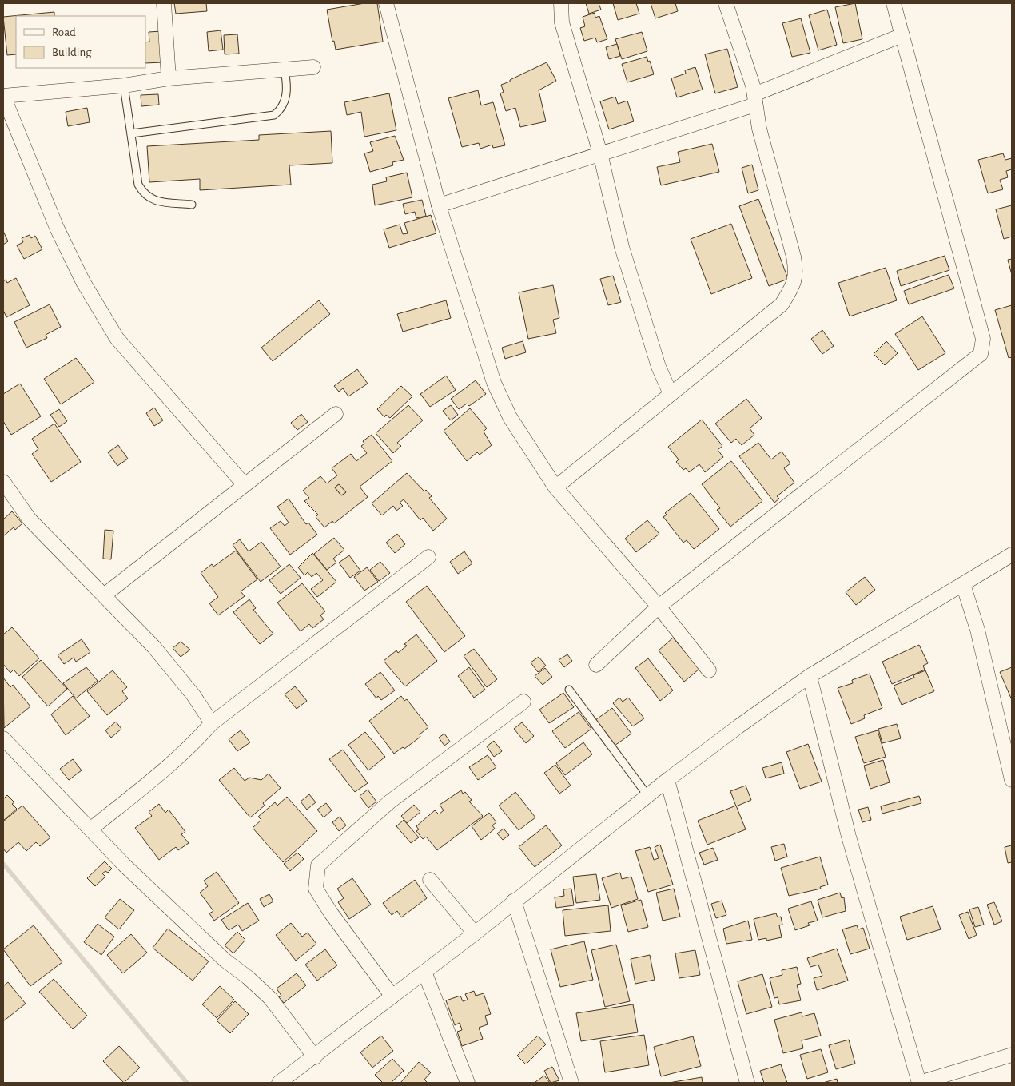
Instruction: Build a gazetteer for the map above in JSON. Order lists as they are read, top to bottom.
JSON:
{
  "legend": ["Road", "Building"]
}
